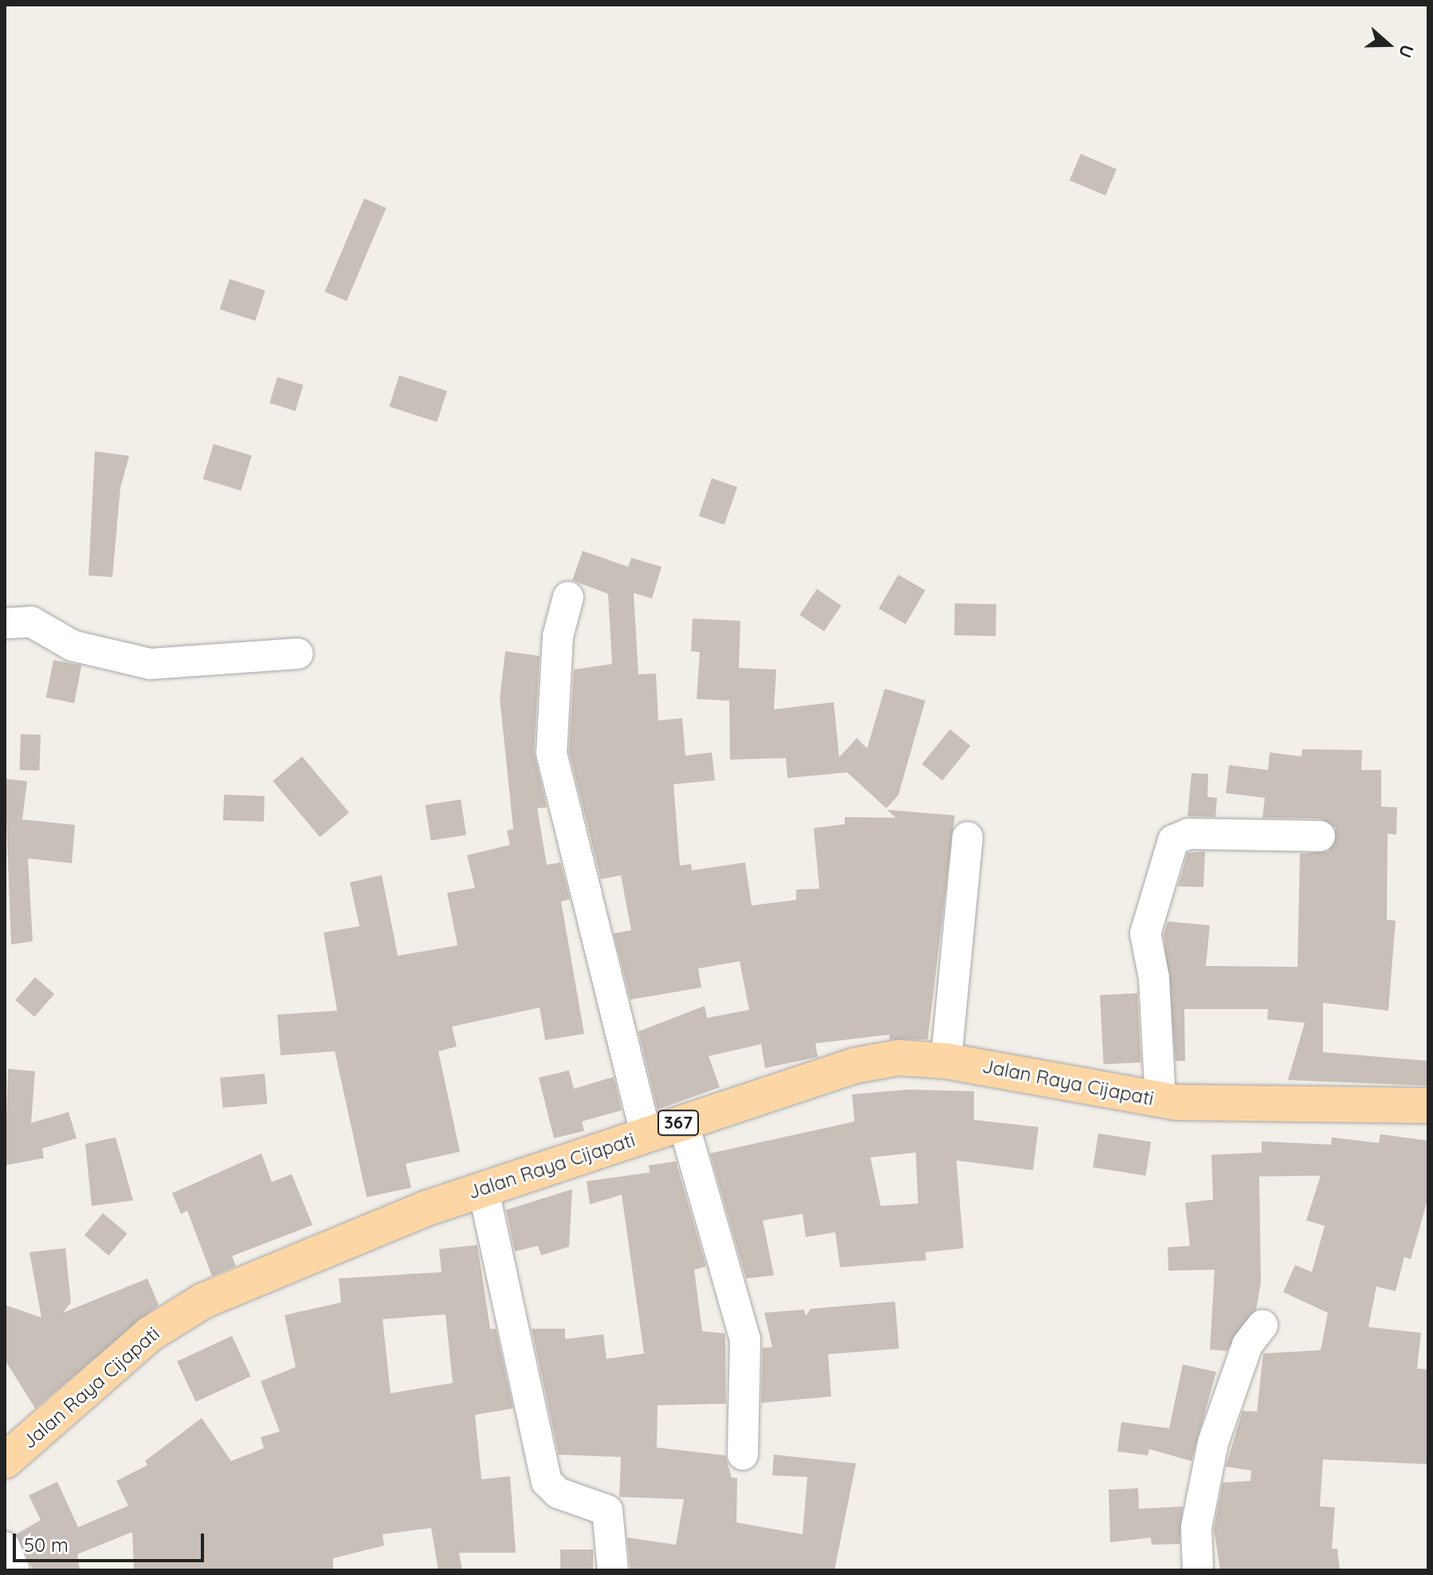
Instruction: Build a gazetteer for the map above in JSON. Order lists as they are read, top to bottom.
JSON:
{
  "streets": {
    "main road": ["Jalan Raya Cijapati", "367"]
  },
  "scale_bar": "50 m",
  "north": "right"
}
